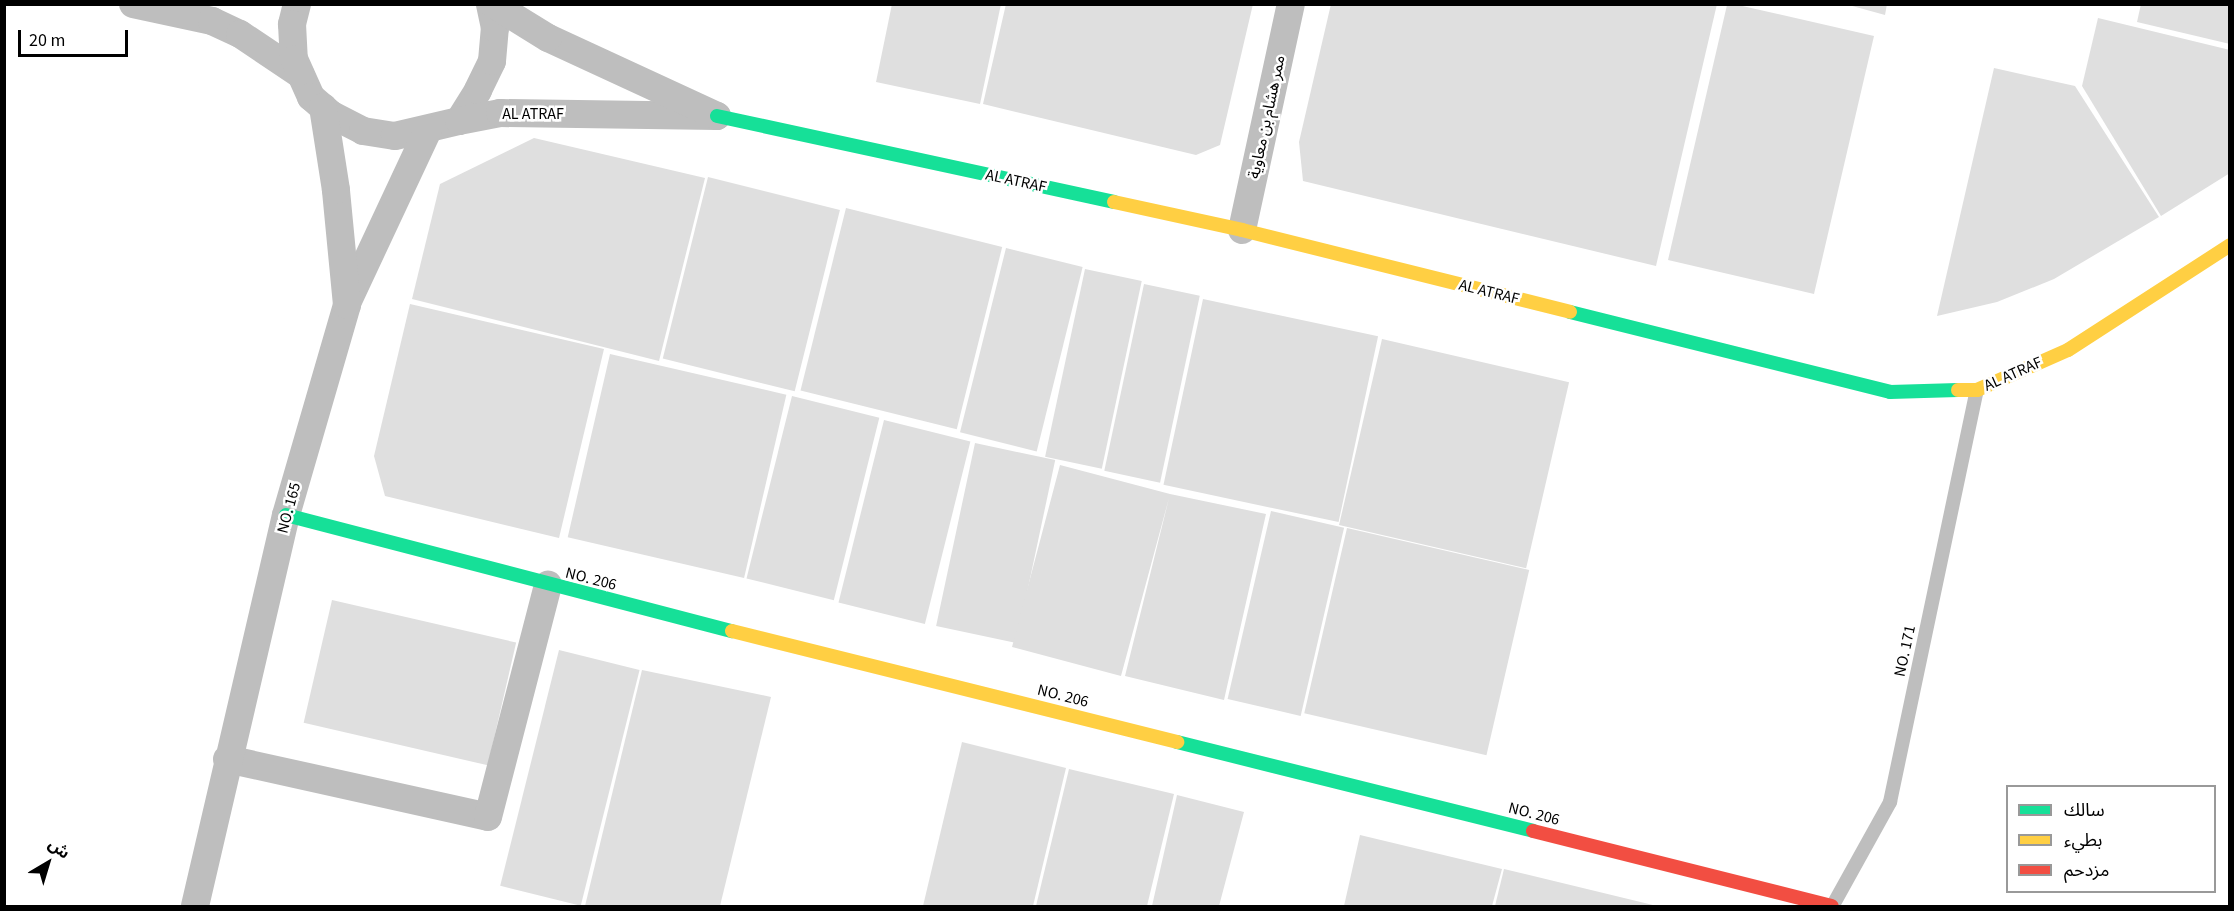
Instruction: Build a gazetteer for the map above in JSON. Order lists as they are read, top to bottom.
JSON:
{
  "streets": {
    "street": [
      "AL ATRAF",
      "ممر هشام بن معاوية",
      "NO. 165",
      "NO. 206"
    ],
    "lane": ["NO. 171"]
  },
  "crossings": [
    ["AL ATRAF", "ممر هشام بن معاوية"],
    ["AL ATRAF", "NO. 165"],
    ["AL ATRAF", "NO. 171"],
    ["NO. 165", "NO. 206"],
    ["NO. 206", "NO. 171"]
  ],
  "legend": ["سالك", "بطيء", "مزدحم"],
  "scale_bar": "20 m",
  "north": "top right"
}
